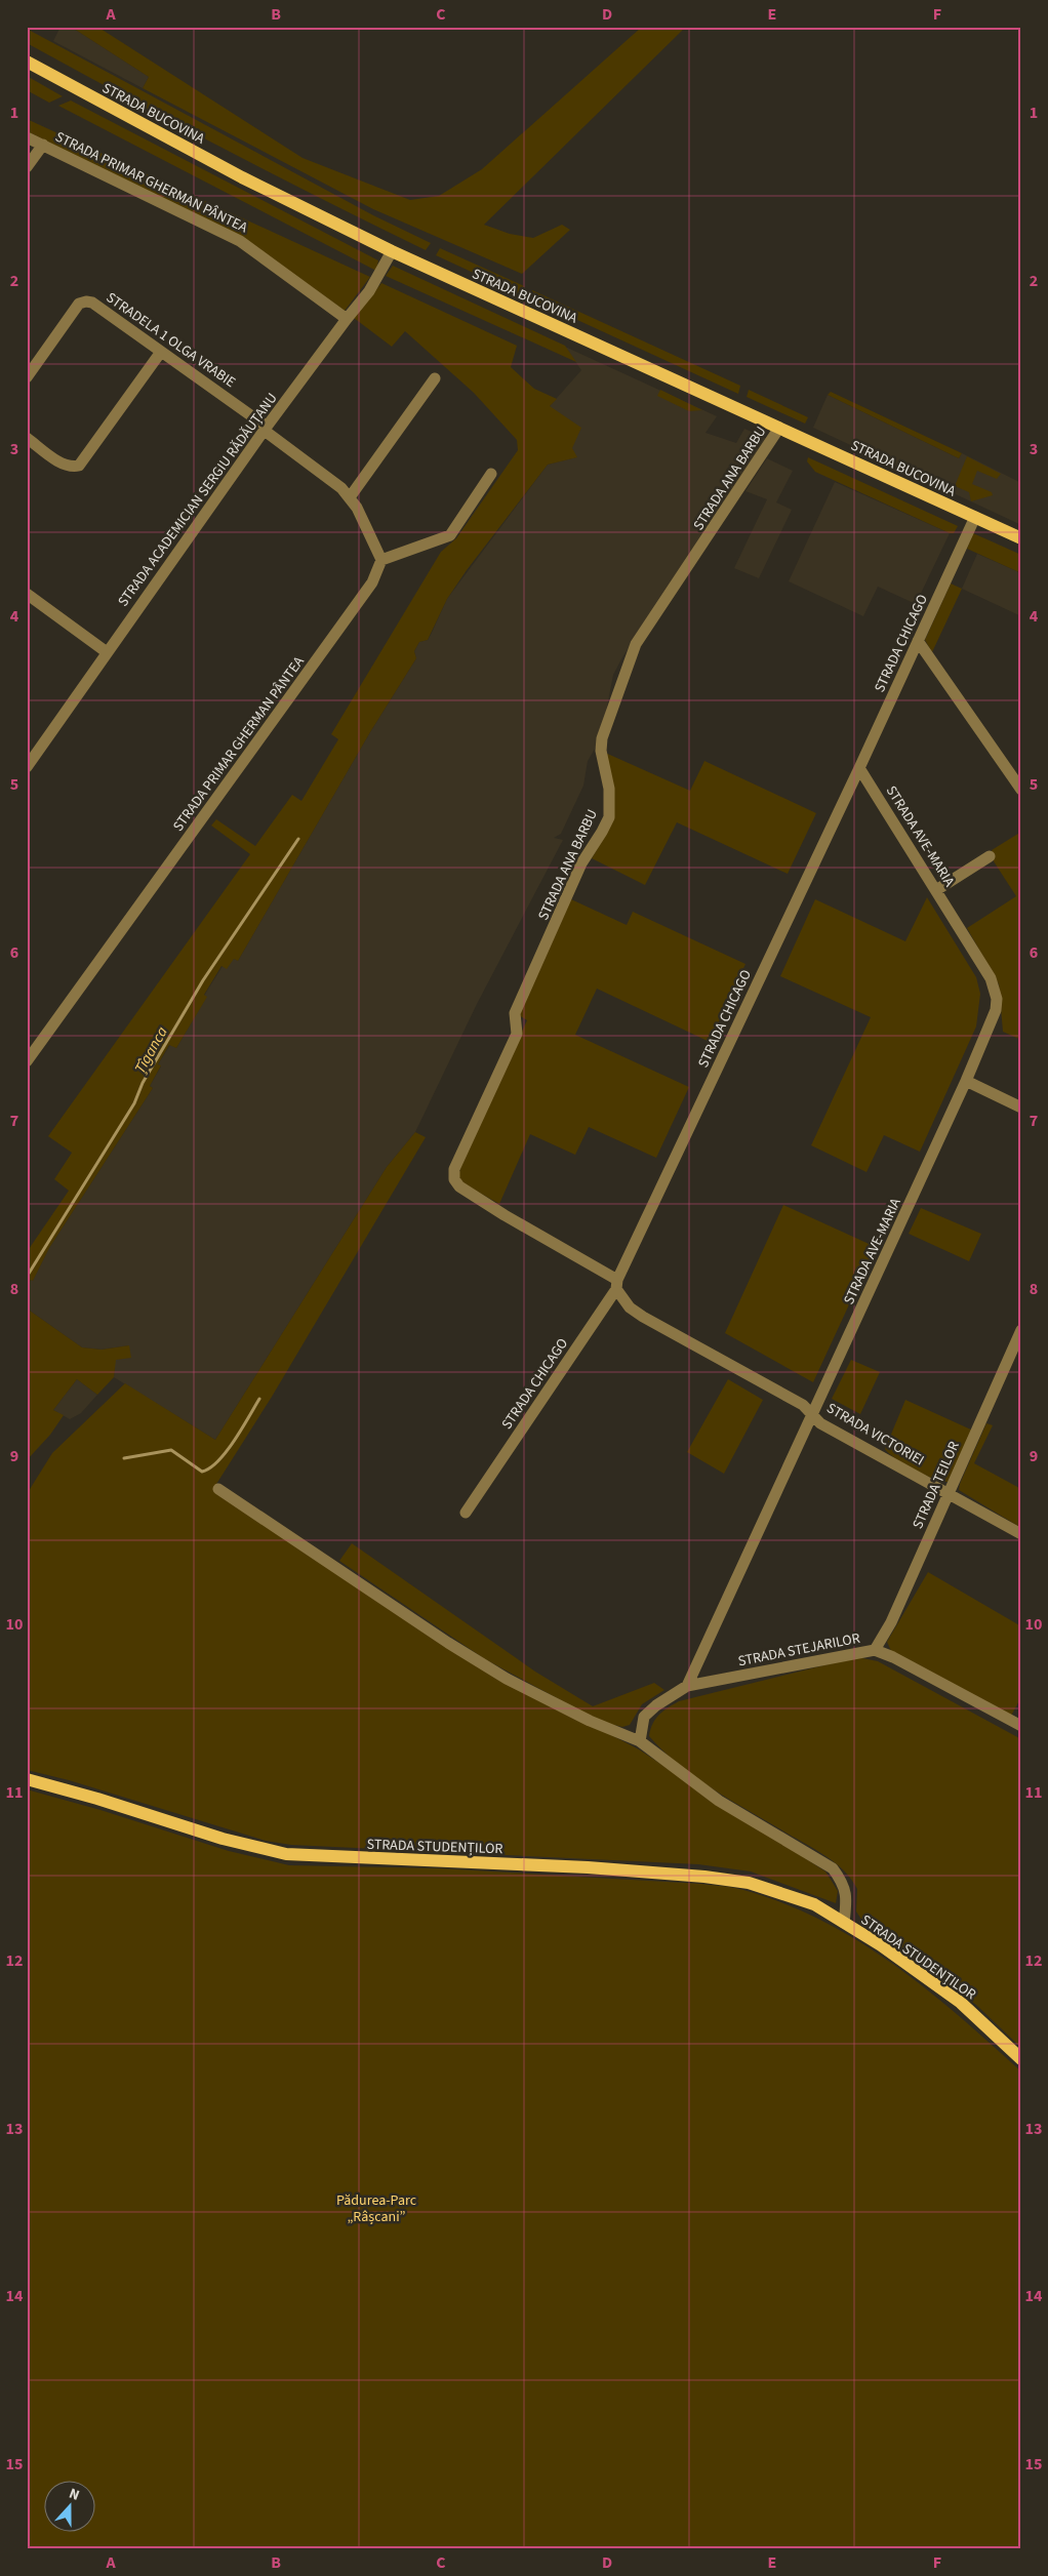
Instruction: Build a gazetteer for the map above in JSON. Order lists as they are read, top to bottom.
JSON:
{
  "streets": {
    "main road": ["STRADA BUCOVINA", "STRADA STUDENȚILOR"],
    "street": [
      "STRADA PRIMAR GHERMAN PÂNTEA",
      "STRADELA 1 OLGA VRABIE",
      "STRADA ANA BARBU",
      "STRADA ACADEMICIAN SERGIU RĂDĂUȚANU",
      "STRADA CHICAGO",
      "STRADA AVE-MARIA",
      "STRADA VICTORIEI",
      "STRADA TEILOR",
      "STRADA STEJARILOR"
    ]
  },
  "crossings": [
    ["STRADA BUCOVINA", "STRADA ANA BARBU"],
    ["STRADA BUCOVINA", "STRADA ACADEMICIAN SERGIU RĂDĂUȚANU"],
    ["STRADA BUCOVINA", "STRADA CHICAGO"],
    ["STRADA PRIMAR GHERMAN PÂNTEA", "STRADELA 1 OLGA VRABIE"],
    ["STRADA PRIMAR GHERMAN PÂNTEA", "STRADA ACADEMICIAN SERGIU RĂDĂUȚANU"],
    ["STRADELA 1 OLGA VRABIE", "STRADA ACADEMICIAN SERGIU RĂDĂUȚANU"],
    ["STRADA ANA BARBU", "STRADA VICTORIEI"],
    ["STRADA CHICAGO", "STRADA AVE-MARIA"],
    ["STRADA CHICAGO", "STRADA VICTORIEI"],
    ["STRADA AVE-MARIA", "STRADA VICTORIEI"],
    ["STRADA AVE-MARIA", "STRADA STEJARILOR"],
    ["STRADA VICTORIEI", "STRADA TEILOR"],
    ["STRADA TEILOR", "STRADA STEJARILOR"]
  ],
  "water": ["Țîganca"],
  "parks": ["Pădurea-Parc „Râșcani”"],
  "north": "top",
  "grid": {
    "columns": [
      "A",
      "B",
      "C",
      "D",
      "E",
      "F"
    ],
    "rows": [
      "1",
      "2",
      "3",
      "4",
      "5",
      "6",
      "7",
      "8",
      "9",
      "10",
      "11",
      "12",
      "13",
      "14",
      "15"
    ]
  }
}
